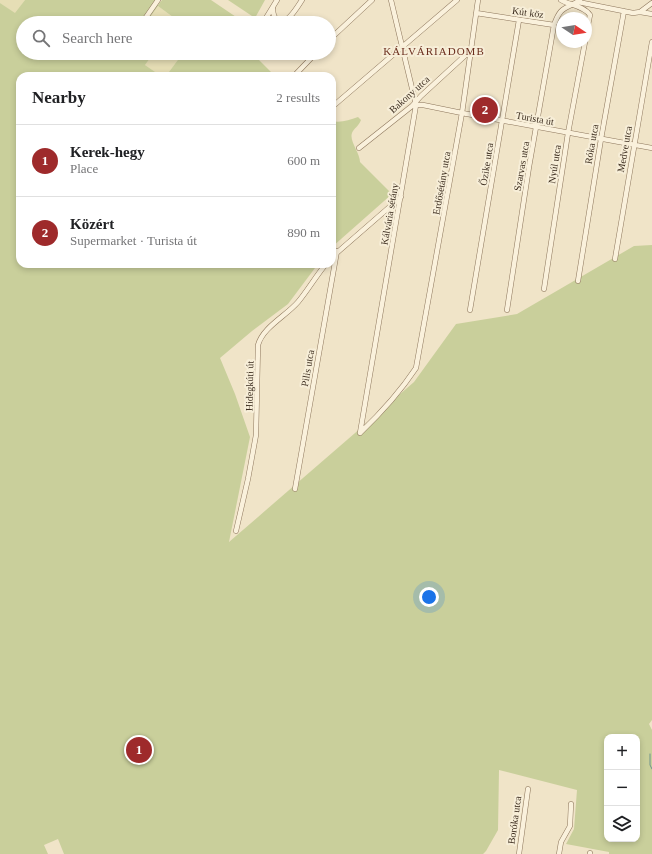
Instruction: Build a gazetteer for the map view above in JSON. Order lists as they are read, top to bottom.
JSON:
{
  "streets": {
    "street": [
      "Kút köz",
      "Bakony utca",
      "Turista út",
      "Róka utca",
      "Medve utca",
      "Őzike utca",
      "Nyúl utca",
      "Szarvas utca",
      "Erdősétány utca",
      "Kálvária sétány",
      "Pilis utca",
      "Hidegkúti út",
      "Boróka utca"
    ]
  },
  "crossings": [
    ["Kút köz", "Őzike utca"],
    ["Kút köz", "Szarvas utca"],
    ["Kút köz", "Erdősétány utca"],
    ["Bakony utca", "Turista út"],
    ["Bakony utca", "Erdősétány utca"],
    ["Bakony utca", "Kálvária sétány"],
    ["Turista út", "Róka utca"],
    ["Turista út", "Medve utca"],
    ["Turista út", "Őzike utca"],
    ["Turista út", "Nyúl utca"],
    ["Turista út", "Szarvas utca"],
    ["Turista út", "Erdősétány utca"],
    ["Turista út", "Kálvária sétány"],
    ["Erdősétány utca", "Kálvária sétány"]
  ],
  "districts": ["KÁLVÁRIADOMB"],
  "north": "right",
  "page": {
    "search": "Search here",
    "heading": ["Nearby", "2 results"],
    "pins": ["2", "1"],
    "list": [
      {
        "mark": "1",
        "name": "Kerek-hegy",
        "note": "Place",
        "value": "600 m"
      },
      {
        "mark": "2",
        "name": "Közért",
        "note": "Supermarket · Turista út",
        "value": "890 m"
      }
    ],
    "map_buttons": ["+", "−"]
  }
}
